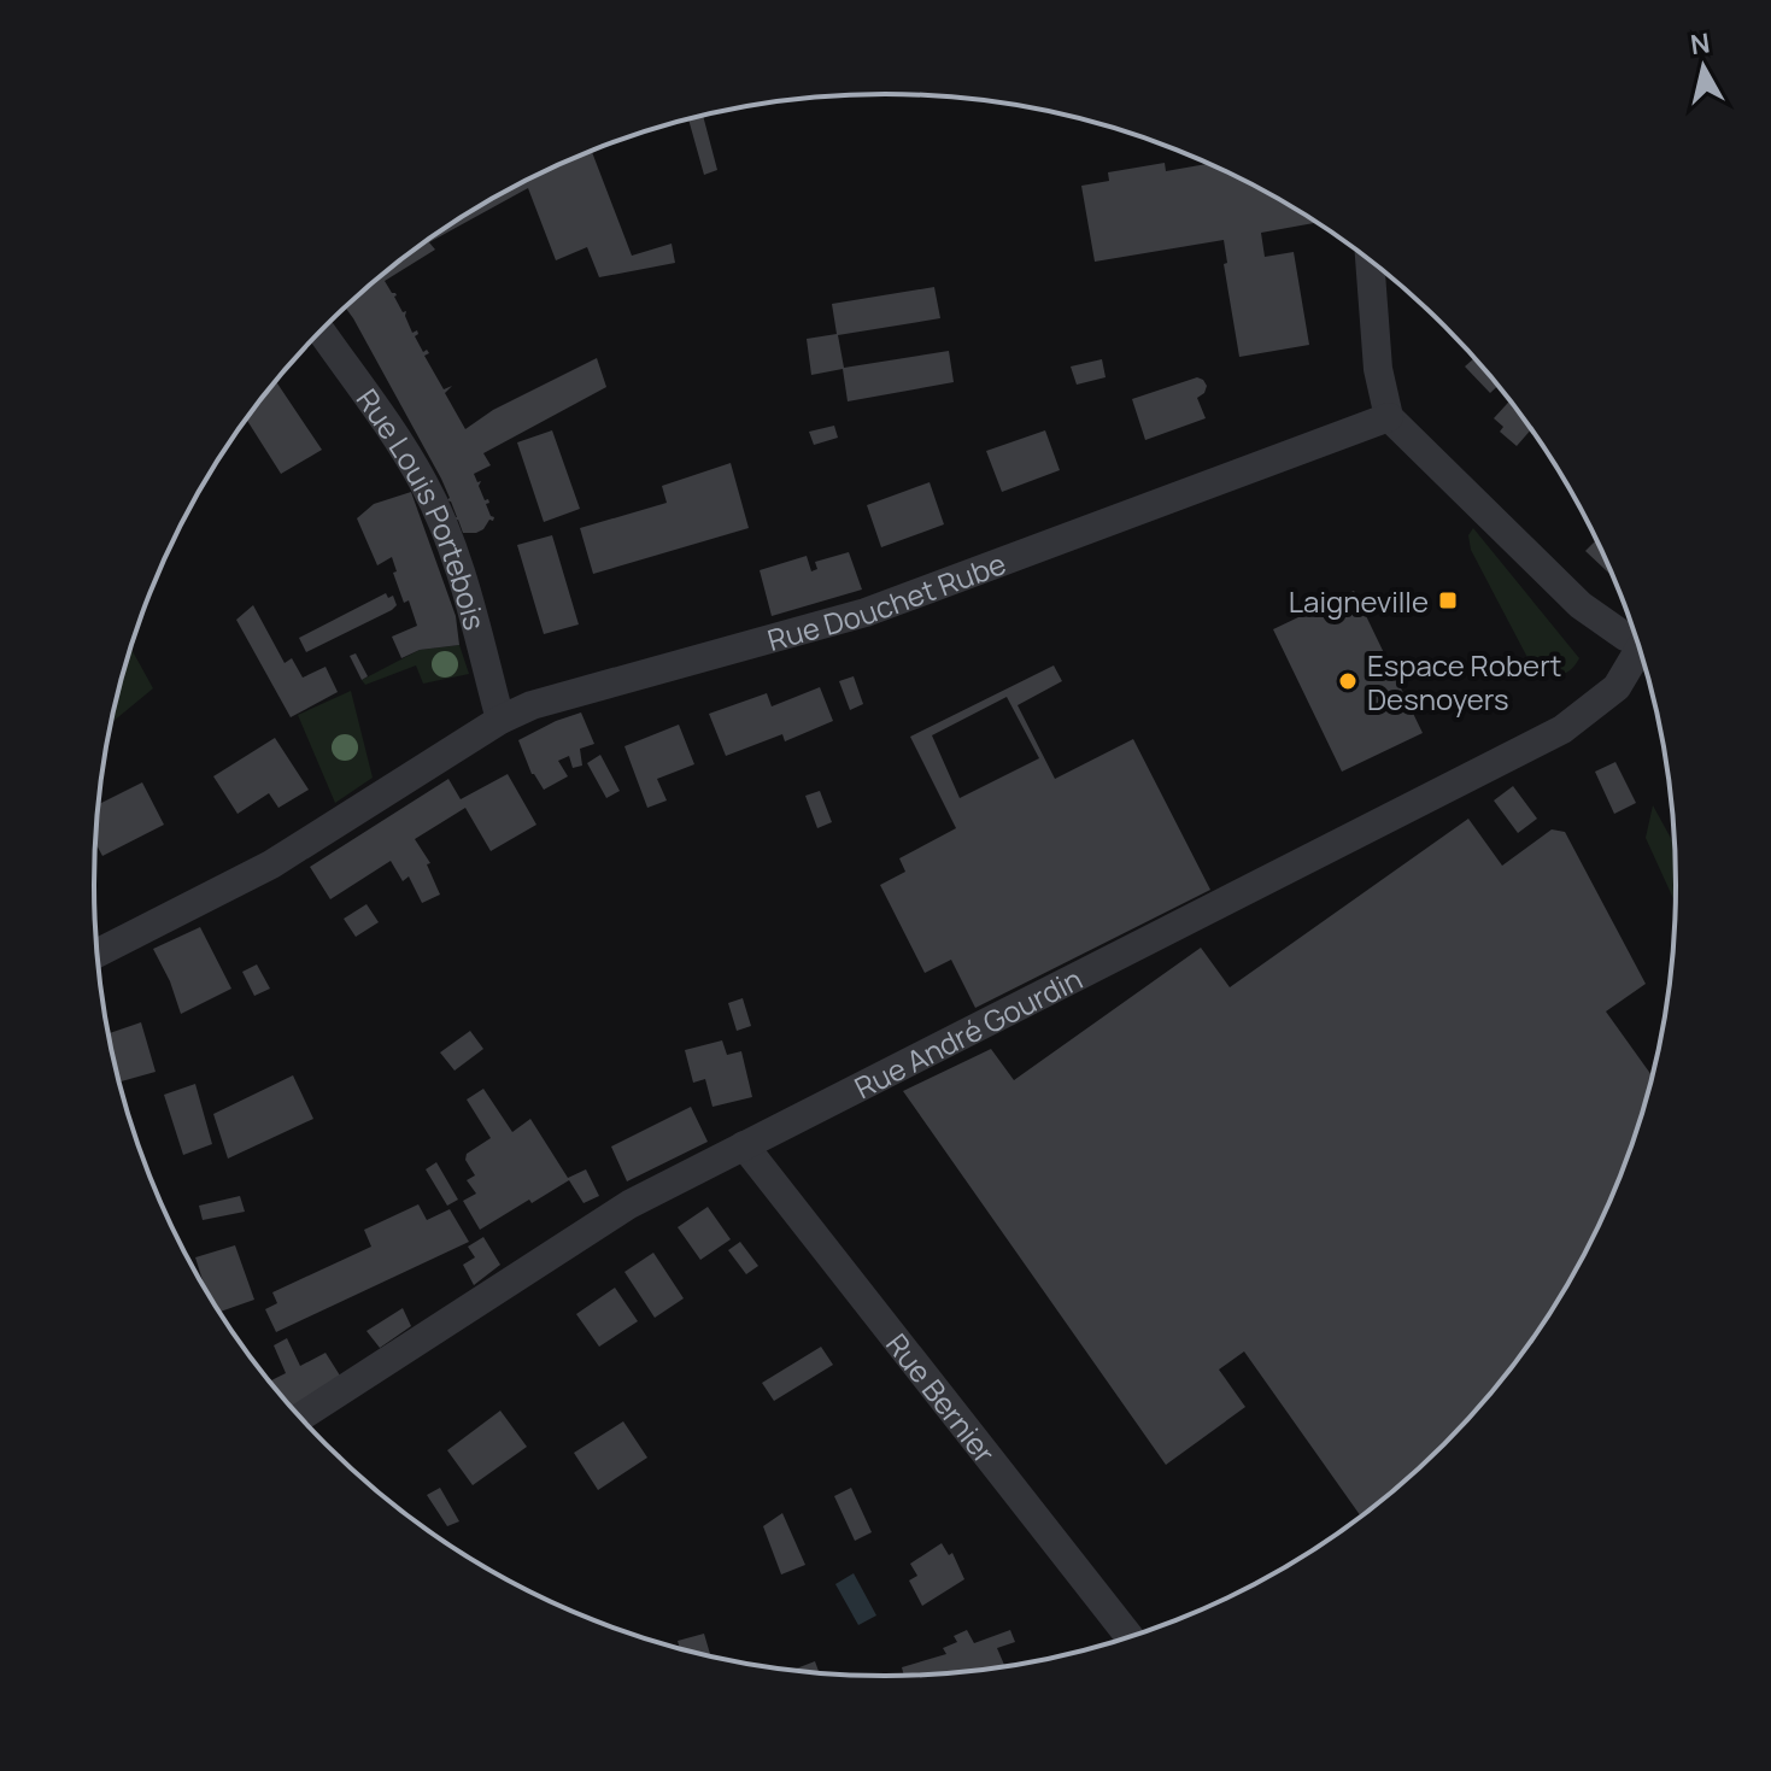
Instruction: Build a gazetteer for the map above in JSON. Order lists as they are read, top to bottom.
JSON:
{
  "streets": {
    "street": [
      "Rue Louis Portebois",
      "Rue Douchet Rube",
      "Rue André Gourdin",
      "Rue Bernier"
    ]
  },
  "crossings": [
    ["Rue Louis Portebois", "Rue Douchet Rube"],
    ["Rue André Gourdin", "Rue Bernier"]
  ],
  "places": {
    "transit": ["Laigneville"],
    "other": ["Espace Robert Desnoyers"]
  },
  "north": "top"
}
